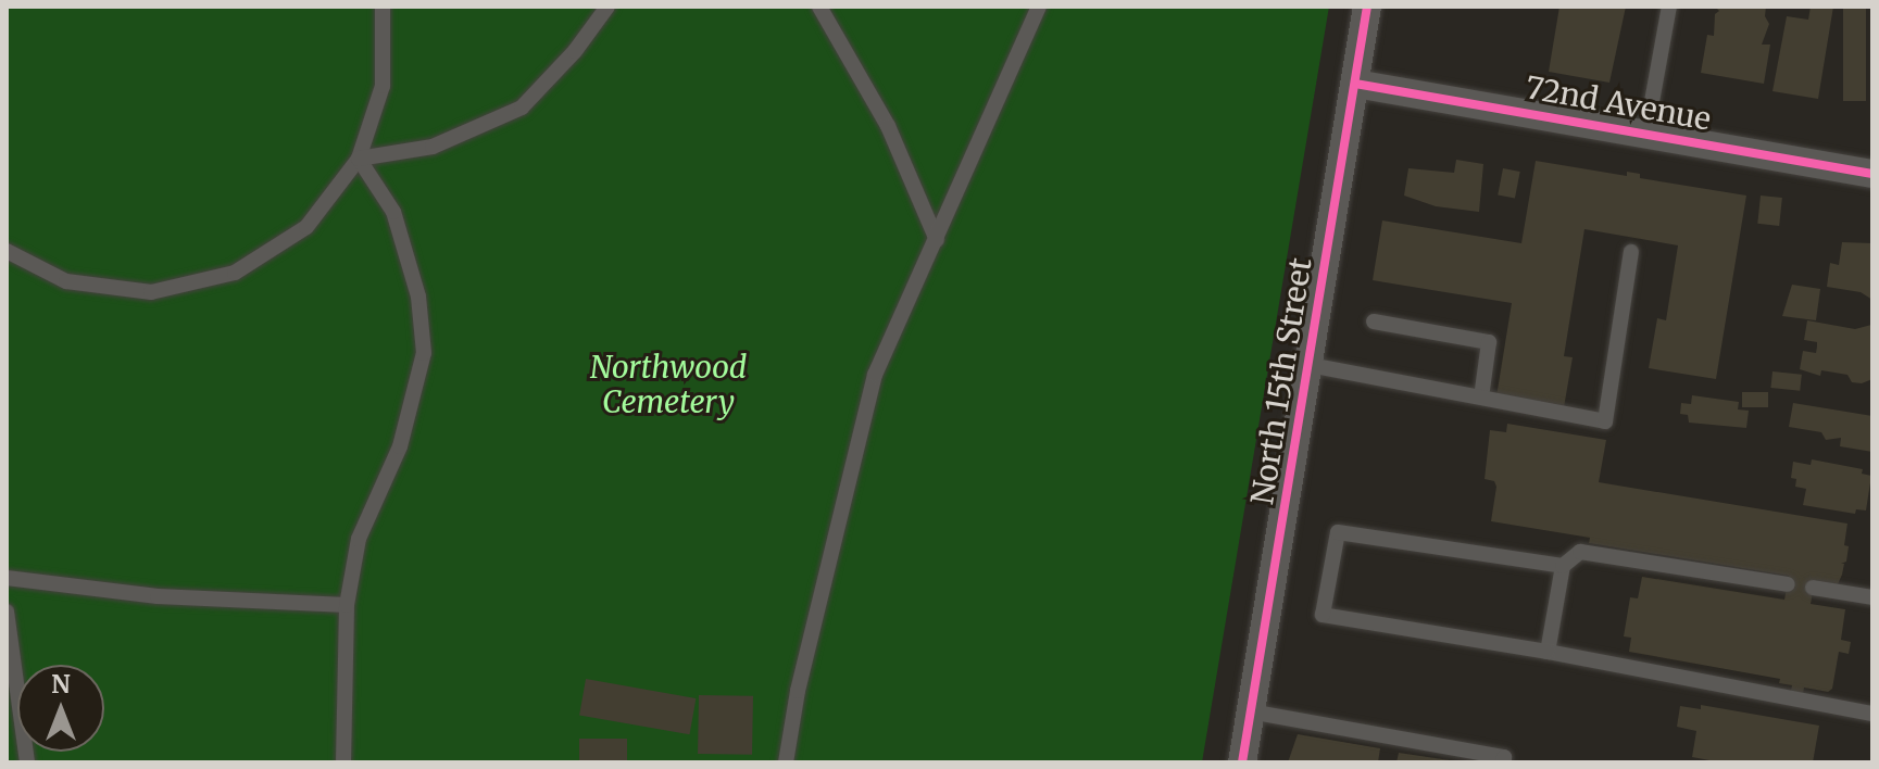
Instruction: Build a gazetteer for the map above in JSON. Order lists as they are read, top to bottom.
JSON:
{
  "streets": {
    "street": ["72nd Avenue", "North 15th Street"]
  },
  "crossings": [
    ["72nd Avenue", "North 15th Street"]
  ],
  "parks": ["Northwood Cemetery"],
  "north": "top"
}
